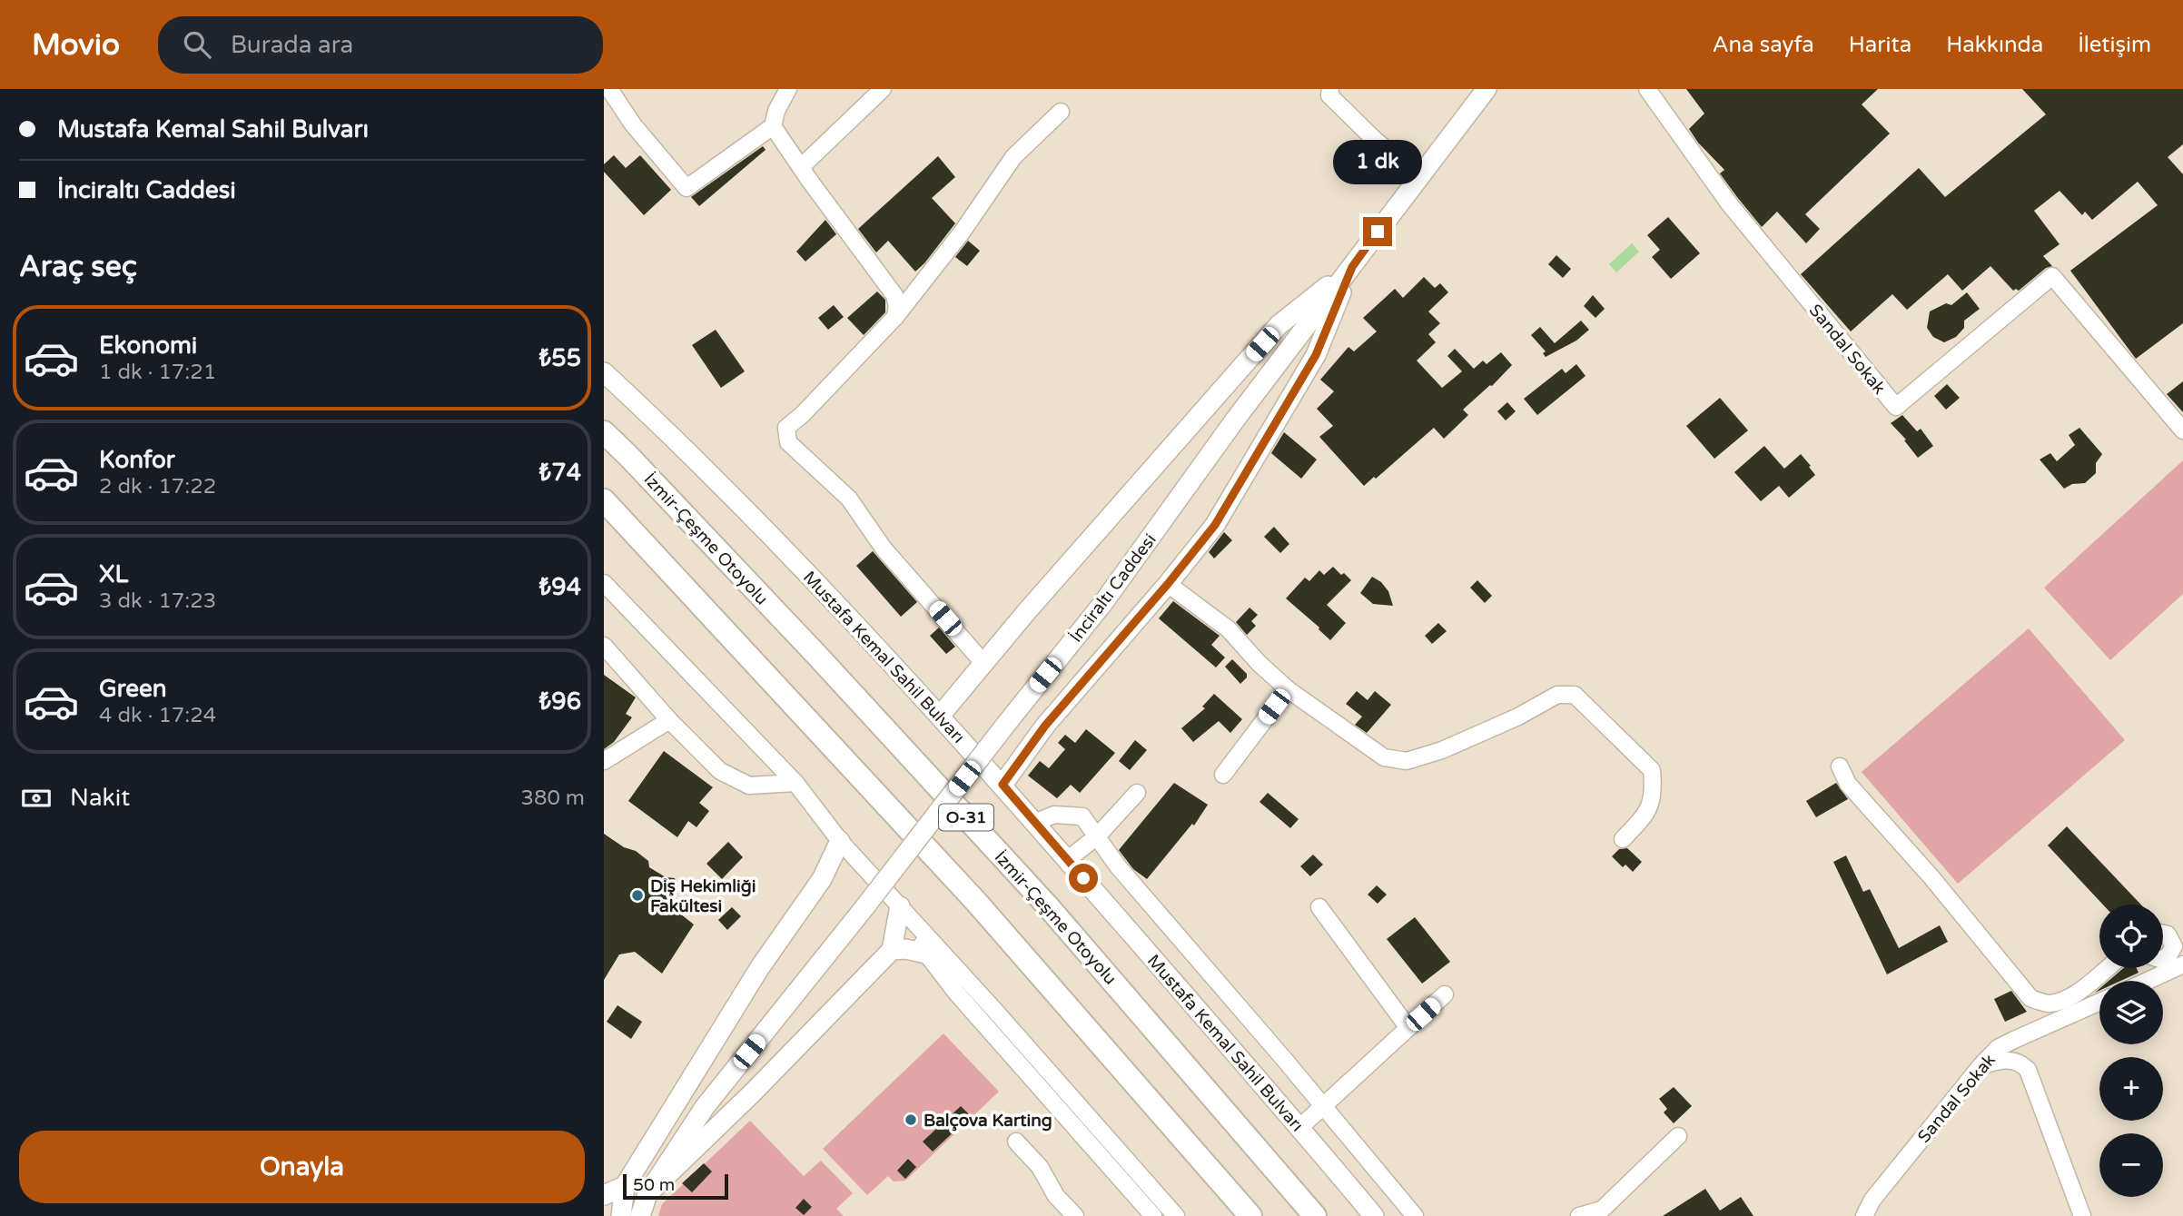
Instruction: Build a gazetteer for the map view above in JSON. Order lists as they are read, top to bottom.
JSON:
{
  "streets": {
    "highway": ["İzmir-Çeşme Otoyolu", "O-31"],
    "main road": ["İnciraltı Caddesi", "Mustafa Kemal Sahil Bulvarı"],
    "street": ["Sandal Sokak"]
  },
  "places": ["Diş Hekimliği Fakültesi", "Balçova Karting"],
  "scale_bar": "50 m",
  "page": {
    "header": "Movio",
    "search": "Burada ara",
    "nav": [
      "Ana sayfa",
      "Harita",
      "Hakkında",
      "İletişim"
    ],
    "banner": ["Mustafa Kemal Sahil Bulvarı", "İnciraltı Caddesi"],
    "bubble": "1 dk",
    "heading": "Araç seç",
    "list": [
      {
        "name": "Ekonomi",
        "note": "1 dk · 17:21",
        "value": "₺55"
      },
      {
        "name": "Konfor",
        "note": "2 dk · 17:22",
        "value": "₺74"
      },
      {
        "name": "XL",
        "note": "3 dk · 17:23",
        "value": "₺94"
      },
      {
        "name": "Green",
        "note": "4 dk · 17:24",
        "value": "₺96"
      }
    ],
    "pay": ["Nakit", "380 m"],
    "map_buttons": ["+", "−"],
    "buttons": "Onayla",
    "scale": "50 m"
  }
}
